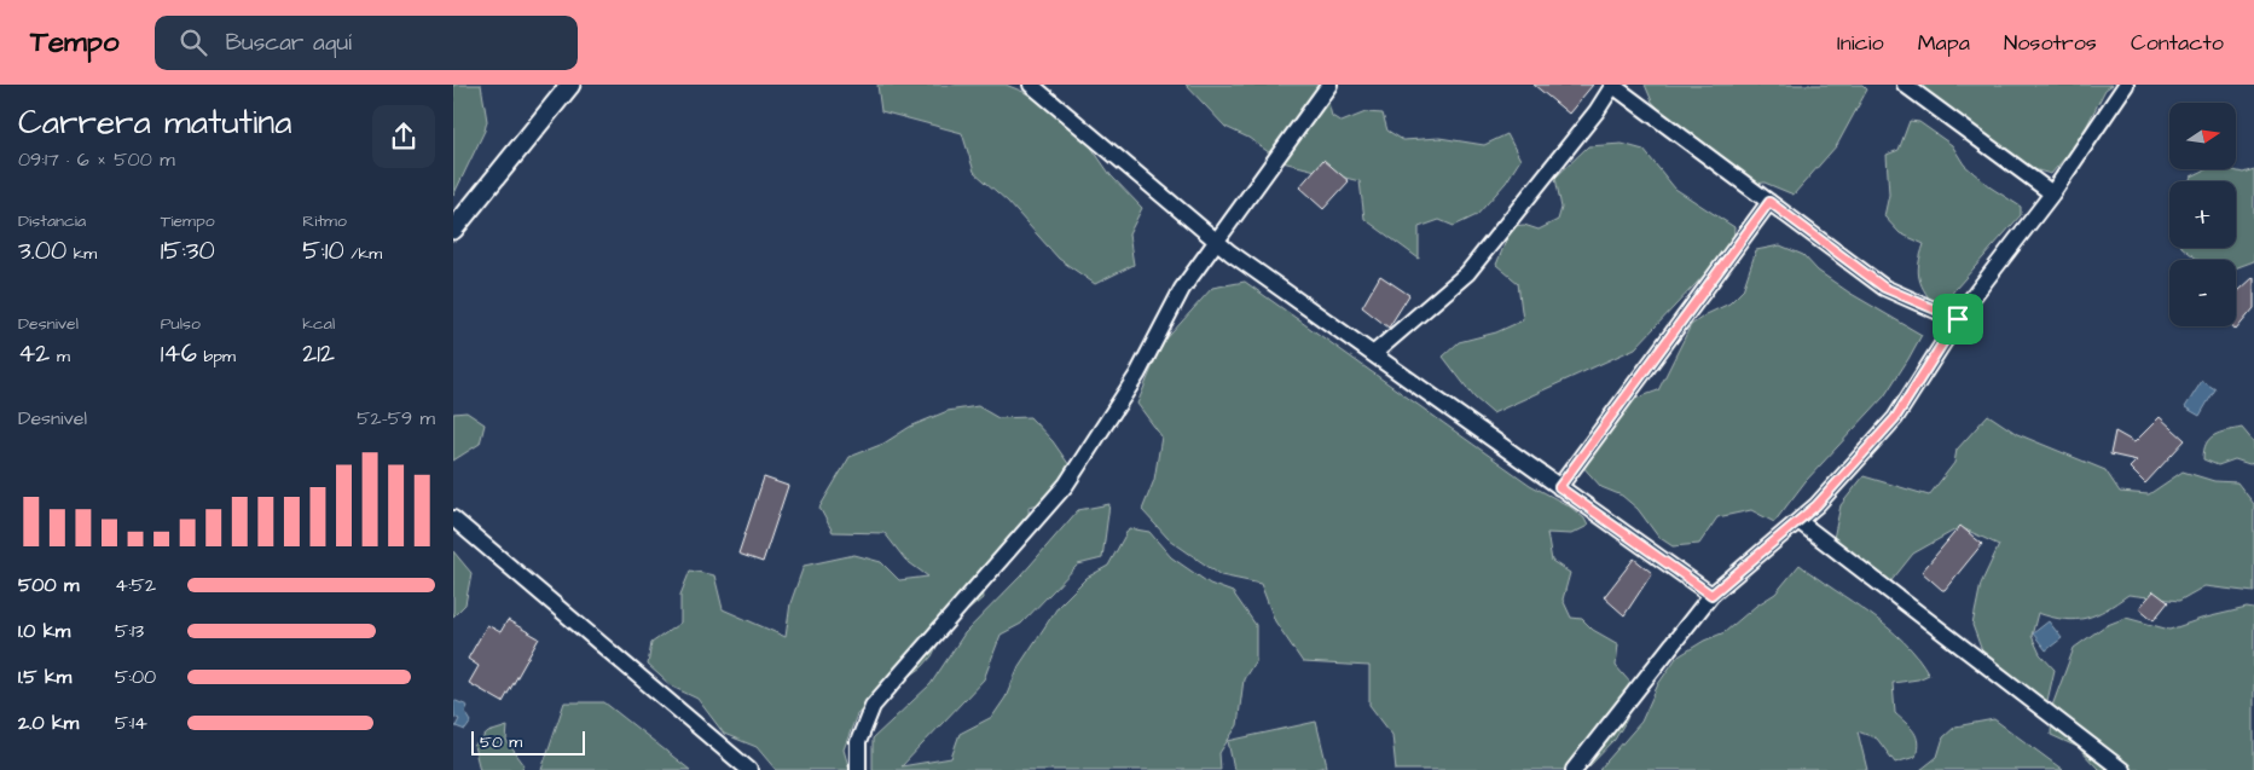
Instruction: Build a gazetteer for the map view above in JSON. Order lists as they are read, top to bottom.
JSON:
{
  "scale_bar": "50 m",
  "north": "right",
  "page": {
    "header": "Tempo",
    "search": "Buscar aquí",
    "nav": [
      "Inicio",
      "Mapa",
      "Nosotros",
      "Contacto"
    ],
    "heading": ["Carrera matutina", "09:17 · 6 × 500 m"],
    "map_buttons": ["+", "−"],
    "stats": [
      ["Distancia", "3.00 km"],
      ["Tiempo", "15:30"],
      ["Ritmo", "5:10 /km"],
      ["Desnivel", "42 m"],
      ["Pulso", "146 bpm"],
      ["kcal", "212"]
    ],
    "chart": ["Desnivel", "52–59 m"],
    "list": [
      {
        "name": "500 m",
        "note": "4:52"
      },
      {
        "name": "1.0 km",
        "note": "5:13"
      },
      {
        "name": "1.5 km",
        "note": "5:00"
      },
      {
        "name": "2.0 km",
        "note": "5:14"
      }
    ],
    "scale": "50 m"
  }
}
